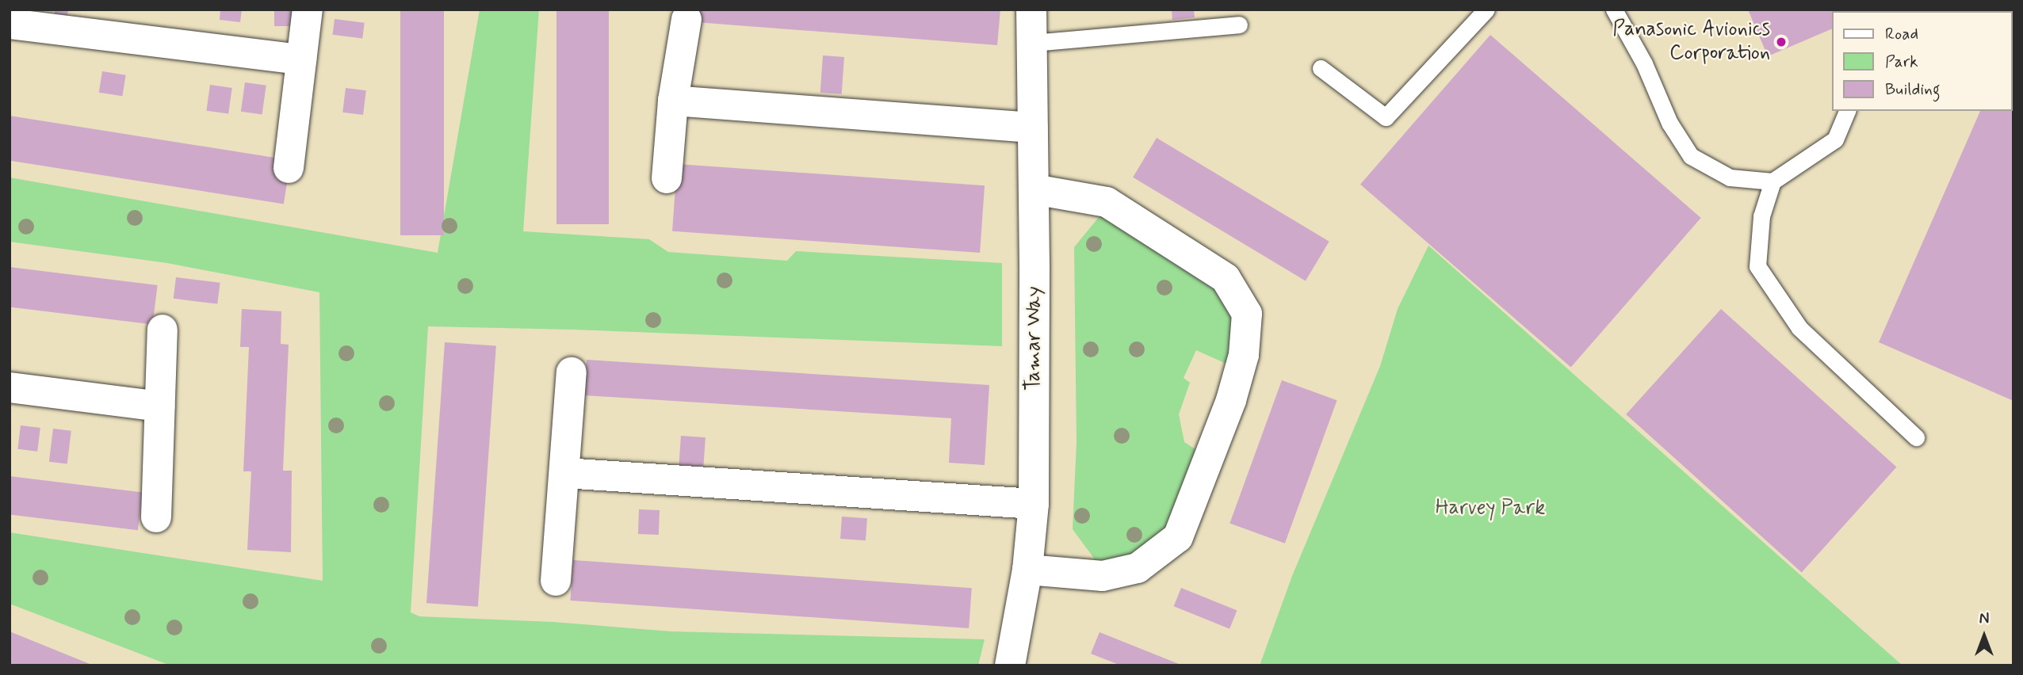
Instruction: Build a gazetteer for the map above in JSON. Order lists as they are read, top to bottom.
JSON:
{
  "streets": {
    "street": ["Tamar Way"]
  },
  "parks": ["Harvey Park"],
  "places": ["Panasonic Avionics Corporation"],
  "legend": ["Road", "Park", "Building"],
  "north": "top"
}
